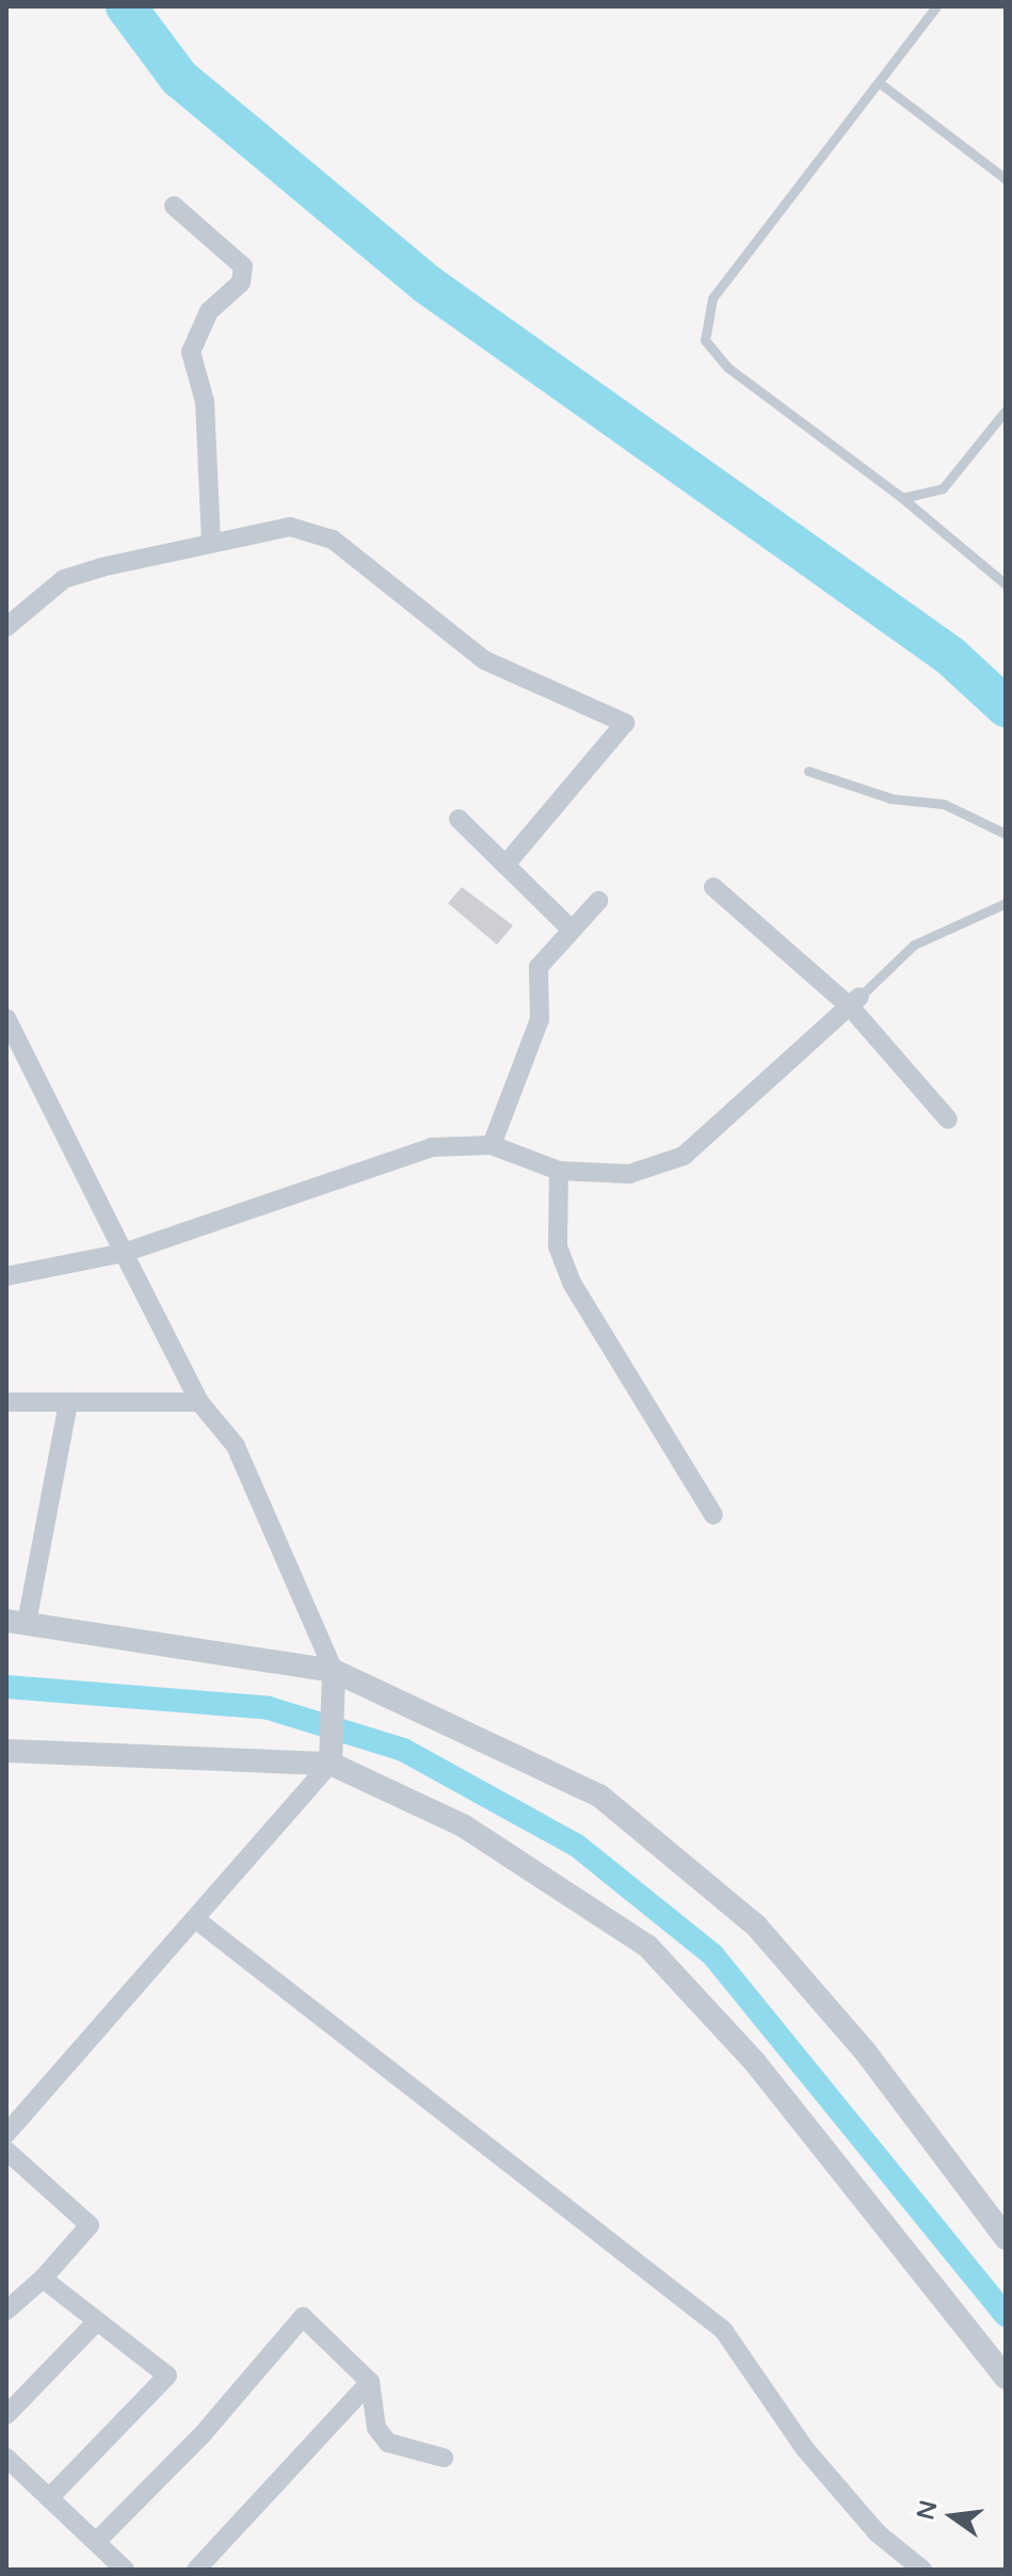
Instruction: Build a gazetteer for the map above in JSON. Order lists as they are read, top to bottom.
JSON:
{
  "north": "left"
}
